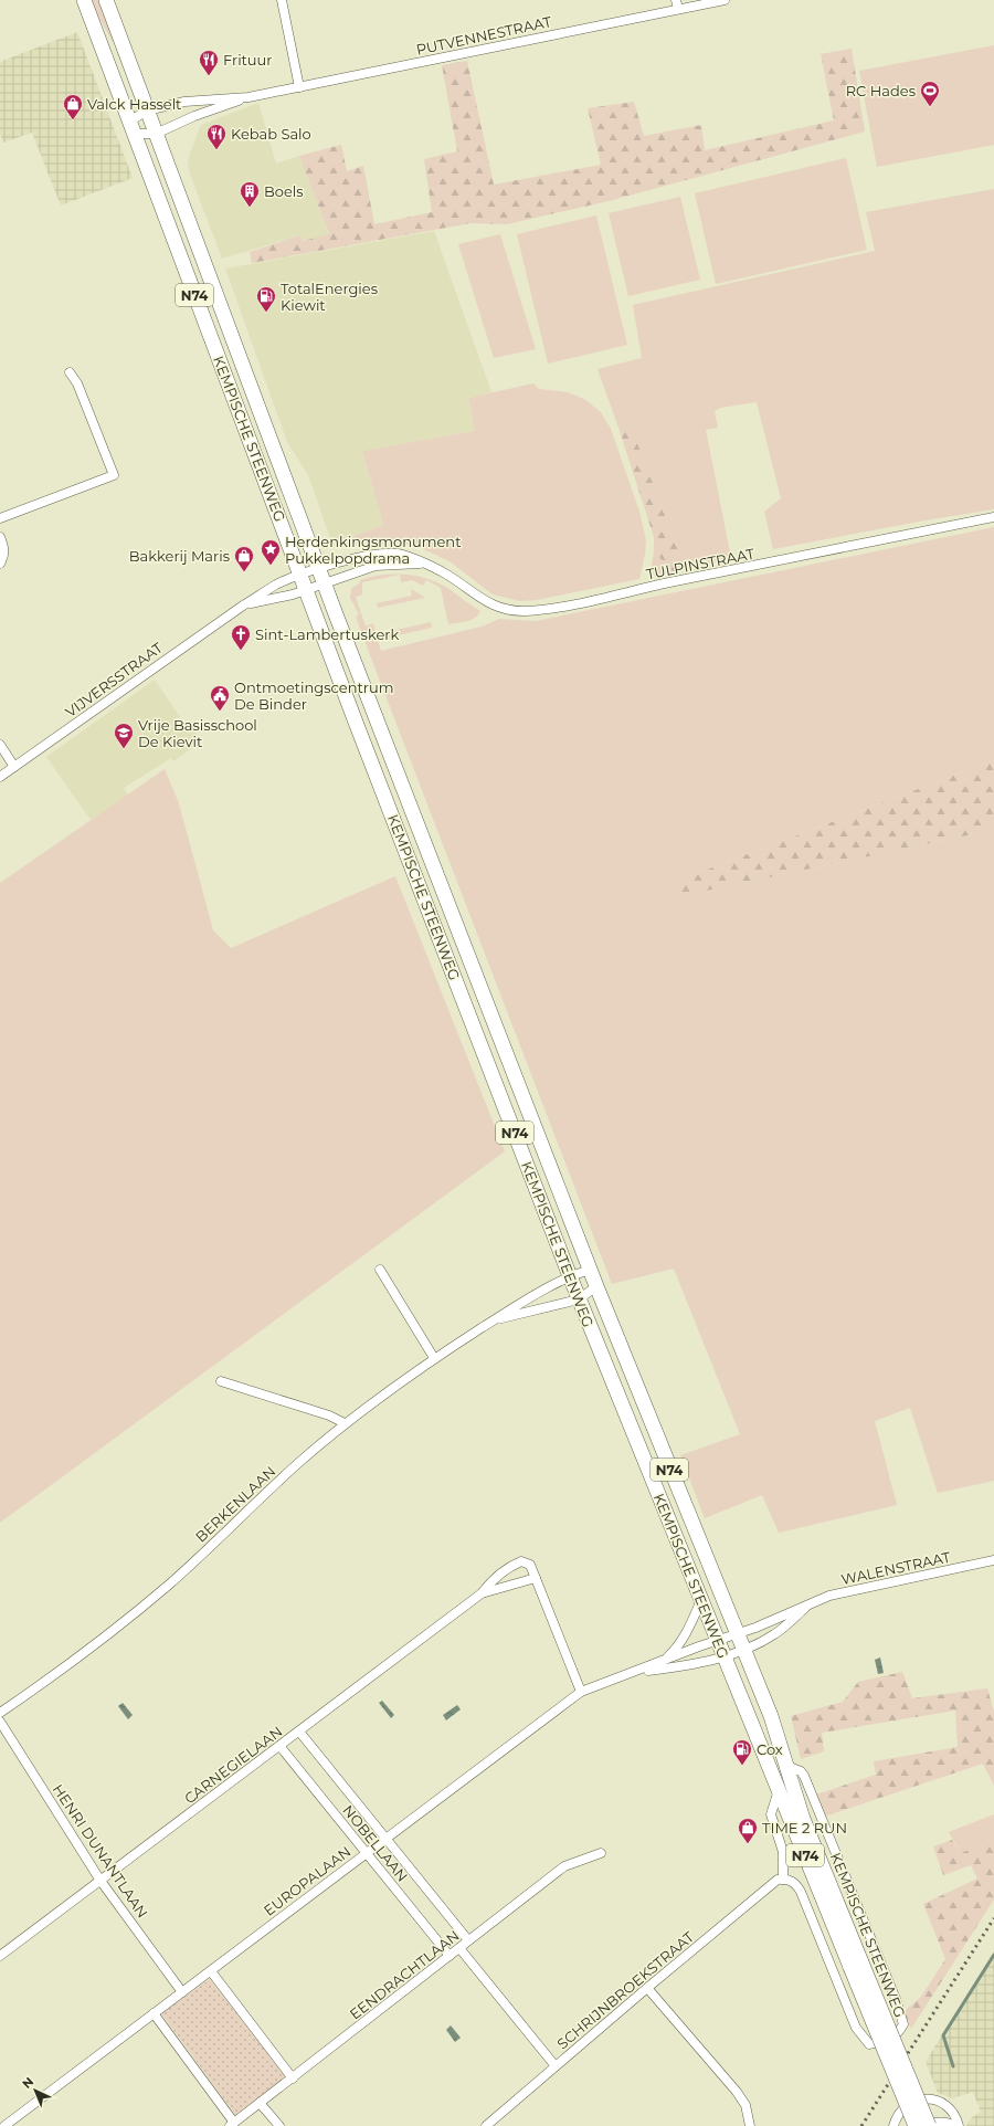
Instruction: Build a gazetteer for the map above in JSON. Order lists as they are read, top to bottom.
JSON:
{
  "streets": {
    "main road": ["N74", "KEMPISCHE STEENWEG"],
    "street": [
      "PUTVENNESTRAAT",
      "TULPINSTRAAT",
      "VIJVERSSTRAAT",
      "BERKENLAAN",
      "WALENSTRAAT",
      "CARNEGIELAAN",
      "NOBELLAAN",
      "HENRI DUNANTLAAN",
      "EUROPALAAN",
      "EENDRACHTLAAN",
      "SCHRIJNBROEKSTRAAT"
    ]
  },
  "crossings": [
    ["PUTVENNESTRAAT", "KEMPISCHE STEENWEG"],
    ["KEMPISCHE STEENWEG", "TULPINSTRAAT"],
    ["KEMPISCHE STEENWEG", "VIJVERSSTRAAT"],
    ["KEMPISCHE STEENWEG", "BERKENLAAN"],
    ["KEMPISCHE STEENWEG", "WALENSTRAAT"],
    ["KEMPISCHE STEENWEG", "EUROPALAAN"],
    ["KEMPISCHE STEENWEG", "SCHRIJNBROEKSTRAAT"],
    ["TULPINSTRAAT", "VIJVERSSTRAAT"],
    ["WALENSTRAAT", "EUROPALAAN"],
    ["CARNEGIELAAN", "NOBELLAAN"],
    ["CARNEGIELAAN", "HENRI DUNANTLAAN"],
    ["CARNEGIELAAN", "EUROPALAAN"],
    ["NOBELLAAN", "EUROPALAAN"],
    ["NOBELLAAN", "EENDRACHTLAAN"],
    ["HENRI DUNANTLAAN", "EUROPALAAN"]
  ],
  "places": {
    "restaurant": ["Frituur", "Kebab Salo"],
    "sports": ["RC Hades"],
    "shop": ["Valck Hasselt", "Bakkerij Maris", "TIME 2 RUN"],
    "building": ["Boels"],
    "fuel station": ["TotalEnergies Kiewit", "Cox"],
    "place": ["Herdenkingsmonument Pukkelpopdrama"],
    "church": ["Sint-Lambertuskerk"],
    "public building": ["Ontmoetingscentrum De Binder"],
    "school or university": ["Vrije Basisschool De Kievit"]
  },
  "north": "top left"
}
